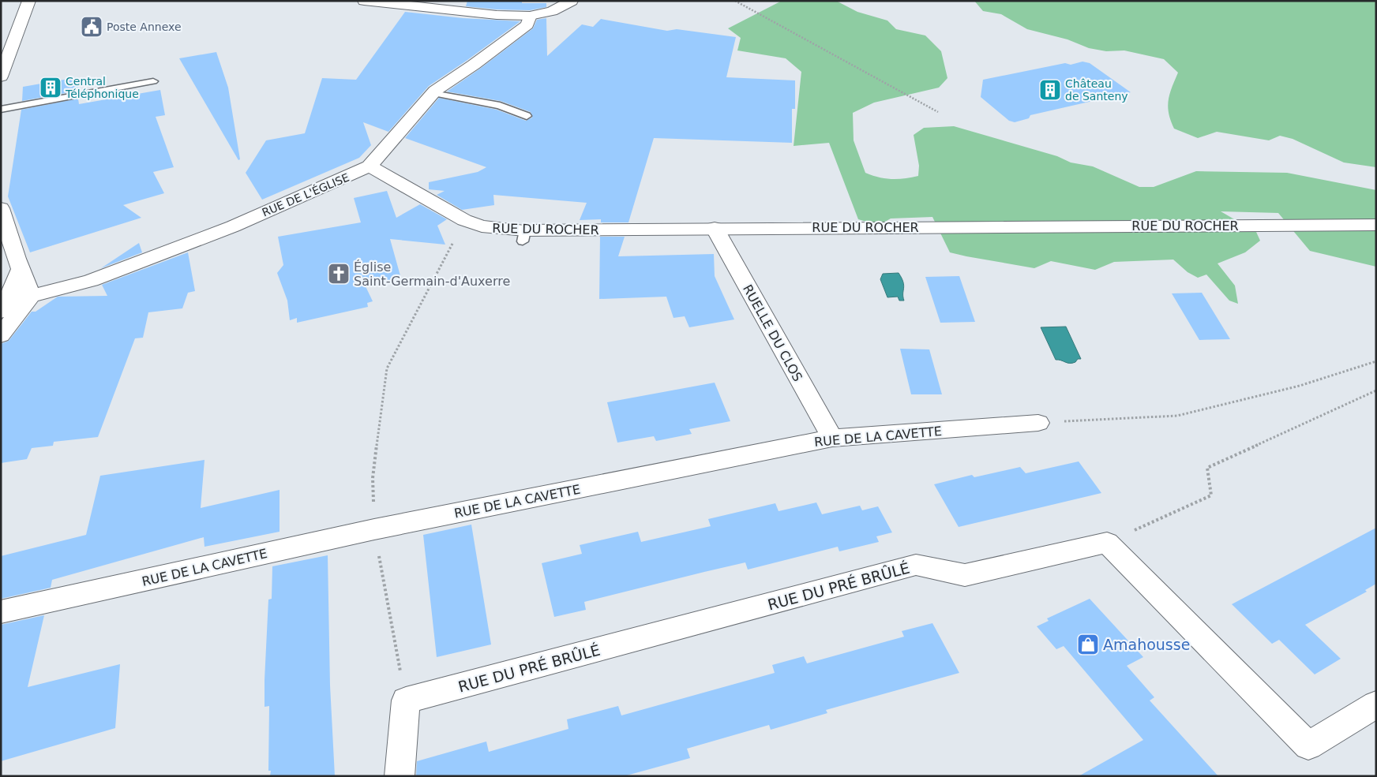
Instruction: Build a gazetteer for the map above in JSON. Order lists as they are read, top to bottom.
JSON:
{
  "streets": {
    "street": [
      "RUE DE L'ÉGLISE",
      "RUE DU ROCHER",
      "RUELLE DU CLOS",
      "RUE DE LA CAVETTE",
      "RUE DU PRÉ BRÛLÉ"
    ]
  },
  "crossings": [
    ["RUE DE L'ÉGLISE", "RUE DU ROCHER"],
    ["RUE DU ROCHER", "RUELLE DU CLOS"],
    ["RUELLE DU CLOS", "RUE DE LA CAVETTE"]
  ],
  "places": {
    "public building": ["Poste Annexe"],
    "building": ["Central Téléphonique", "Château de Santeny"],
    "church": ["Église Saint-Germain-d'Auxerre"],
    "shop": ["Amahousse"]
  }
}
